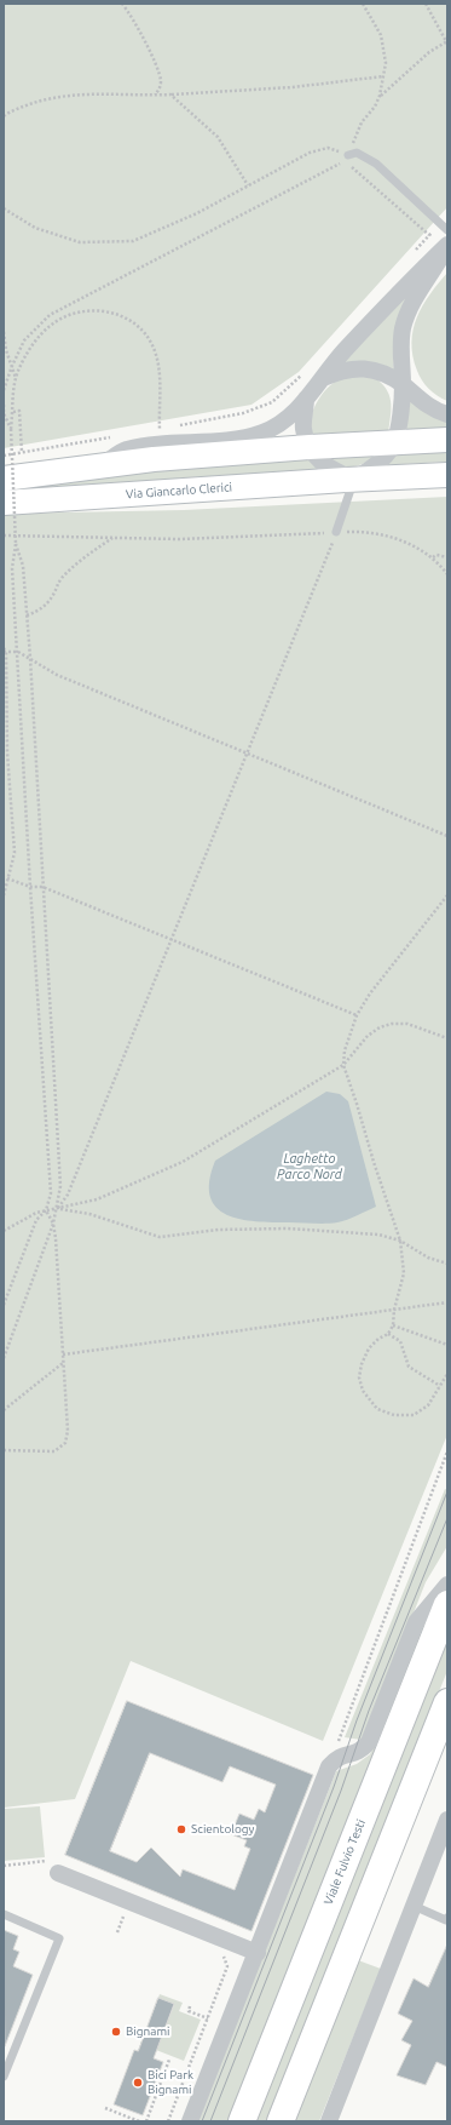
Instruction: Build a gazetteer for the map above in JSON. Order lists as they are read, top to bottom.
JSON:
{
  "streets": {
    "main road": ["Viale Fulvio Testi"],
    "street": ["Via Giancarlo Clerici"]
  },
  "water": ["Laghetto Parco Nord"],
  "places": ["Scientology", "Bignami", "Bici Park Bignami"]
}
